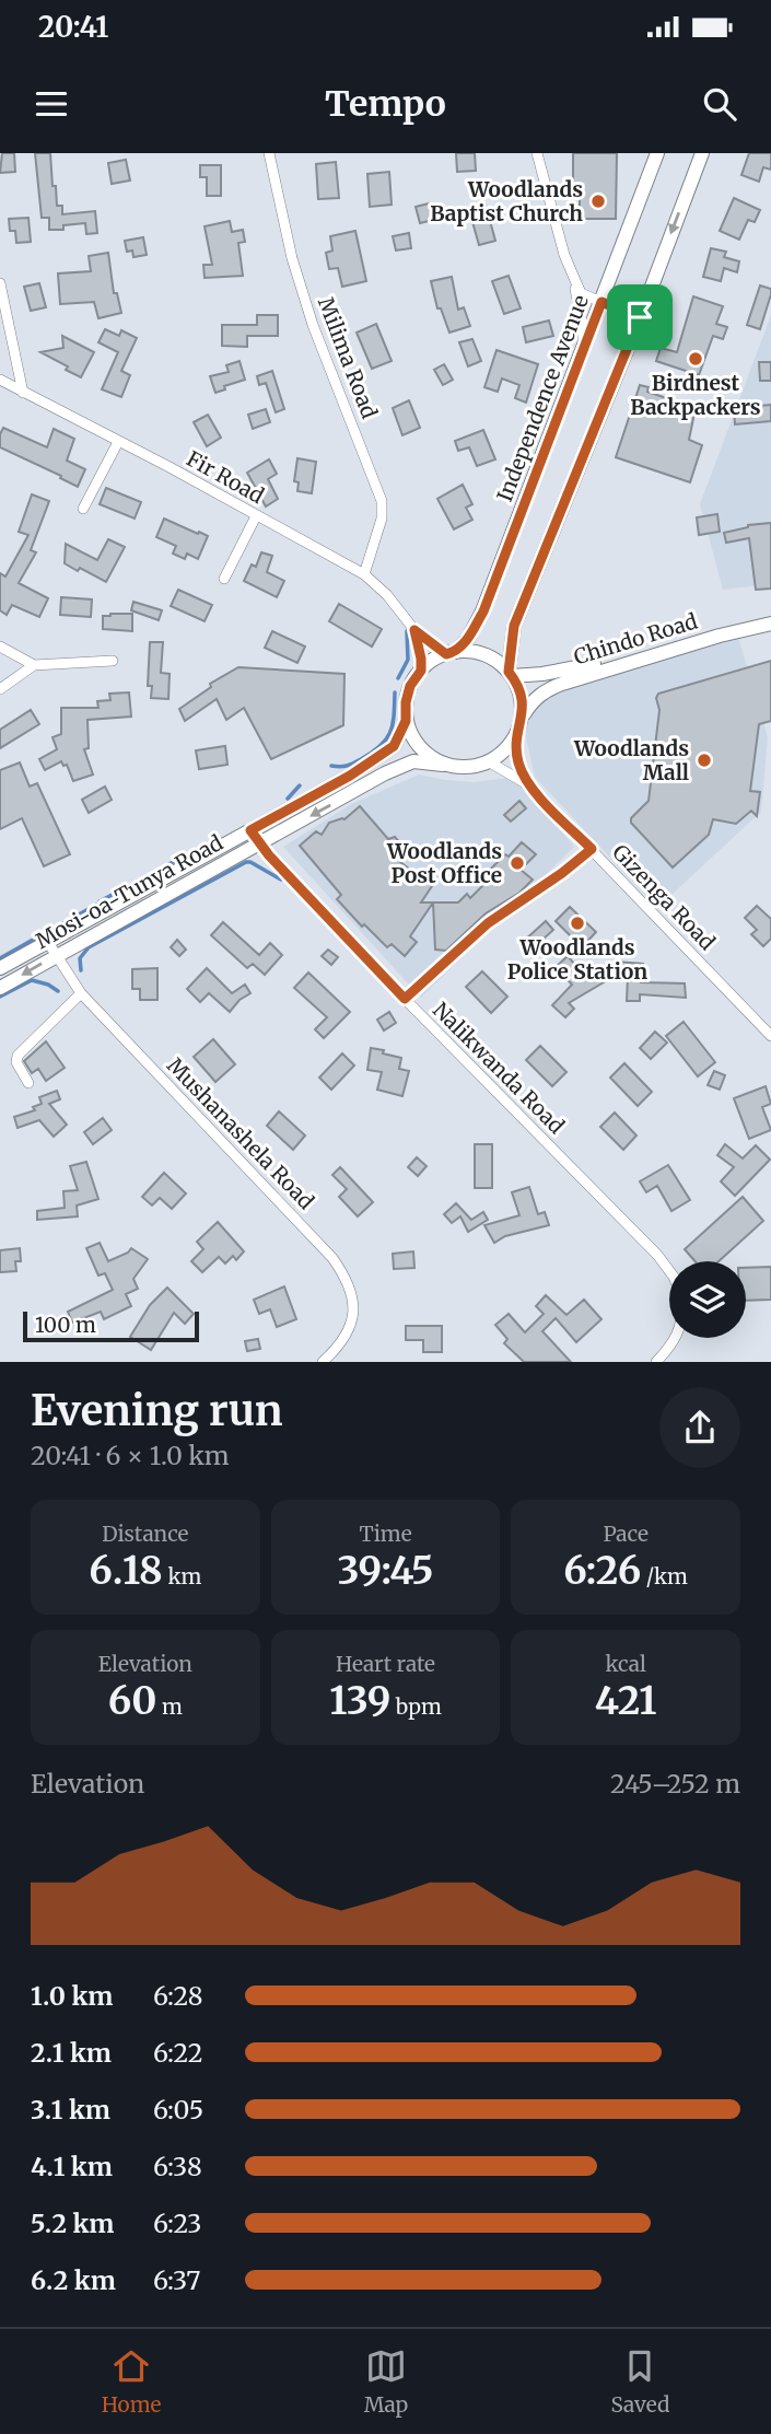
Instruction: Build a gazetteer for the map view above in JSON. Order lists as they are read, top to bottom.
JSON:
{
  "streets": {
    "main road": ["Independence Avenue", "Chindo Road", "Mosi-oa-Tunya Road"],
    "street": [
      "Milima Road",
      "Fir Road",
      "Gizenga Road",
      "Nalikwanda Road",
      "Mushanashela Road"
    ]
  },
  "crossings": [
    ["Milima Road", "Fir Road"],
    ["Independence Avenue", "Fir Road"],
    ["Independence Avenue", "Chindo Road"],
    ["Independence Avenue", "Mosi-oa-Tunya Road"],
    ["Independence Avenue", "Gizenga Road"],
    ["Fir Road", "Chindo Road"],
    ["Fir Road", "Mosi-oa-Tunya Road"],
    ["Fir Road", "Gizenga Road"],
    ["Chindo Road", "Mosi-oa-Tunya Road"],
    ["Chindo Road", "Gizenga Road"],
    ["Mosi-oa-Tunya Road", "Gizenga Road"],
    ["Mosi-oa-Tunya Road", "Nalikwanda Road"],
    ["Mosi-oa-Tunya Road", "Mushanashela Road"]
  ],
  "places": [
    "Woodlands Baptist Church",
    "Birdnest Backpackers",
    "Woodlands Mall",
    "Woodlands Post Office",
    "Woodlands Police Station"
  ],
  "scale_bar": "100 m",
  "page": {
    "status": "20:41",
    "header": "Tempo",
    "scale": "100 m",
    "heading": ["Evening run", "20:41 · 6 × 1.0 km"],
    "stats": [
      ["Distance", "6.18 km"],
      ["Time", "39:45"],
      ["Pace", "6:26 /km"],
      ["Elevation", "60 m"],
      ["Heart rate", "139 bpm"],
      ["kcal", "421"]
    ],
    "chart": ["Elevation", "245–252 m"],
    "list": [
      {
        "name": "1.0 km",
        "note": "6:28"
      },
      {
        "name": "2.1 km",
        "note": "6:22"
      },
      {
        "name": "3.1 km",
        "note": "6:05"
      },
      {
        "name": "4.1 km",
        "note": "6:38"
      },
      {
        "name": "5.2 km",
        "note": "6:23"
      },
      {
        "name": "6.2 km",
        "note": "6:37"
      }
    ],
    "tabs": ["Home", "Map", "Saved"]
  }
}
